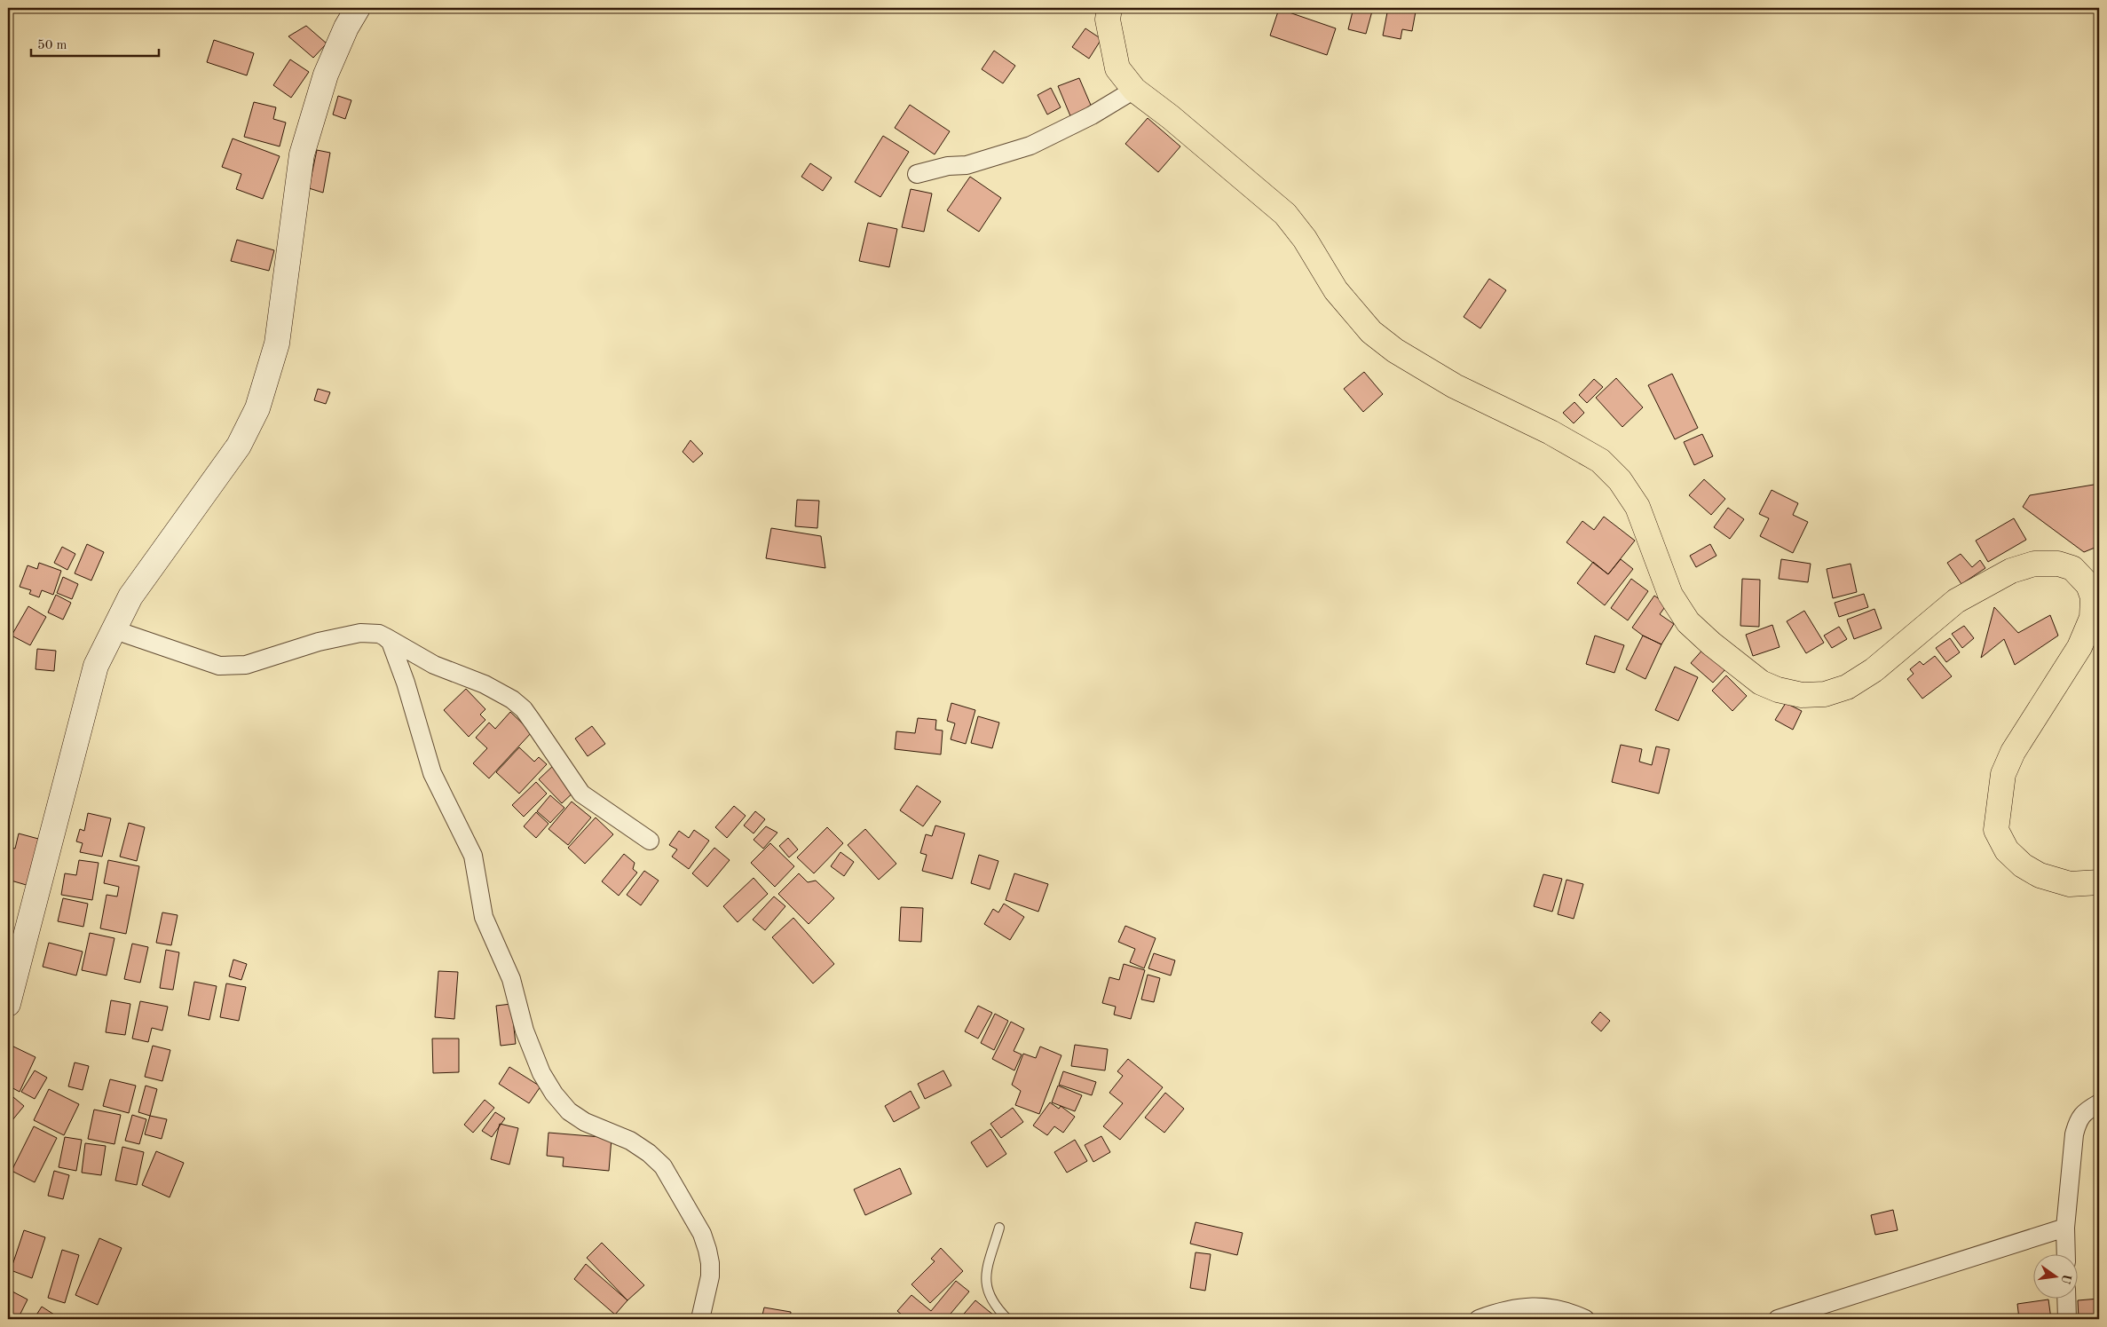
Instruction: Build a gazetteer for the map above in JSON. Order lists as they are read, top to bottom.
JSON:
{
  "scale_bar": "50 m",
  "north": "right"
}
